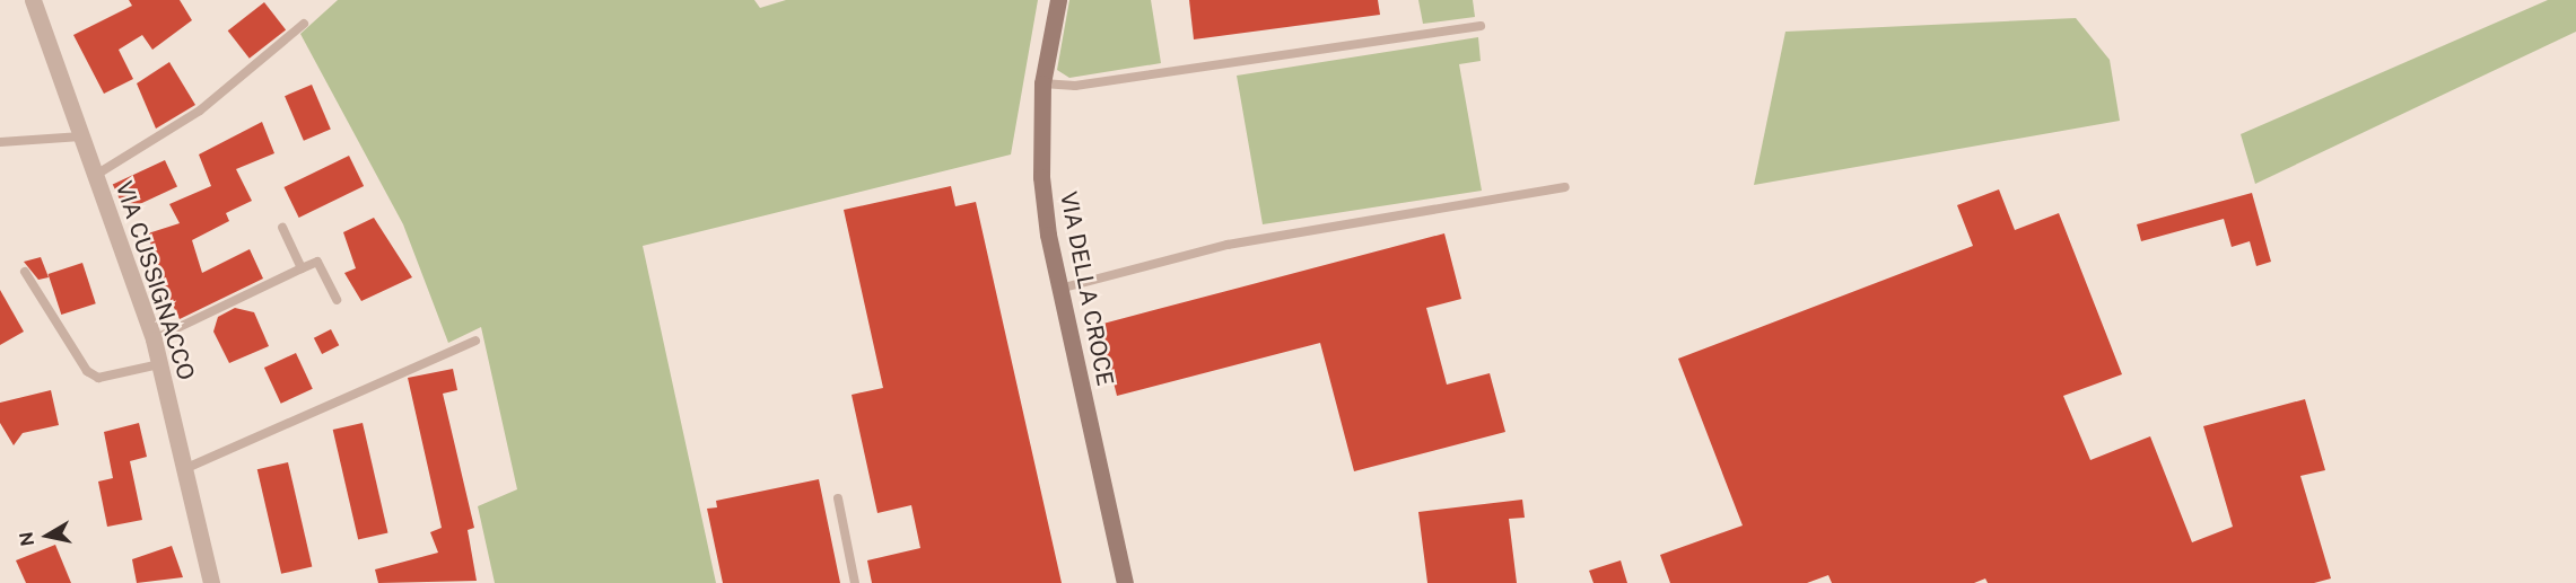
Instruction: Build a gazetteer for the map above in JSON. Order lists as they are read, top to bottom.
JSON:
{
  "streets": {
    "main road": ["VIA DELLA CROCE"],
    "street": ["VIA CUSSIGNACCO"]
  },
  "north": "left"
}
